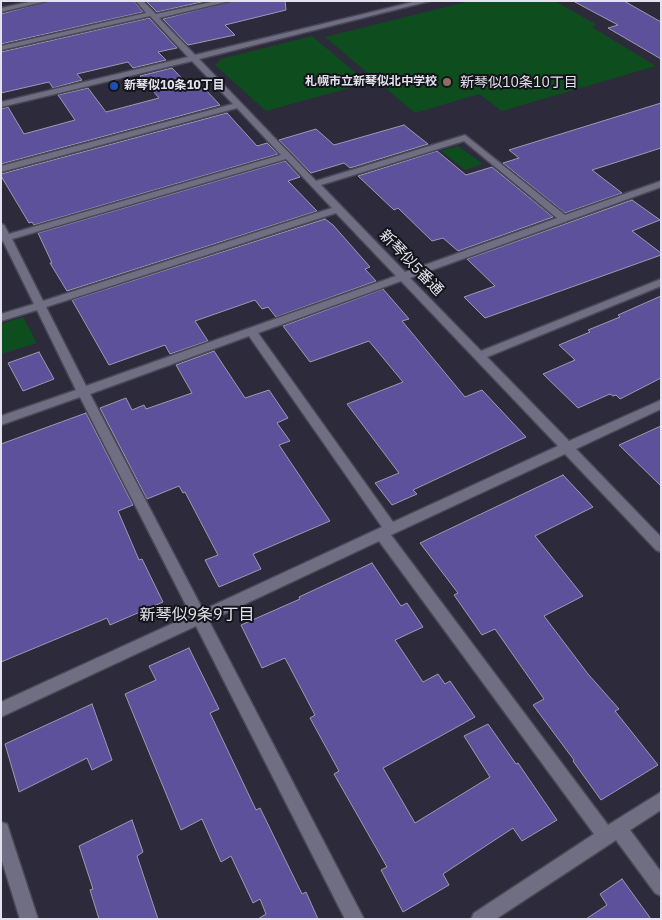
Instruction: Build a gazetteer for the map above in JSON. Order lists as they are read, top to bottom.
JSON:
{
  "streets": {
    "street": ["新琴似5番通"]
  },
  "districts": ["新琴似10条10丁目", "新琴似9条9丁目"],
  "places": ["札幌市立新琴似北中学校", "新琴似10条10丁目"]
}
